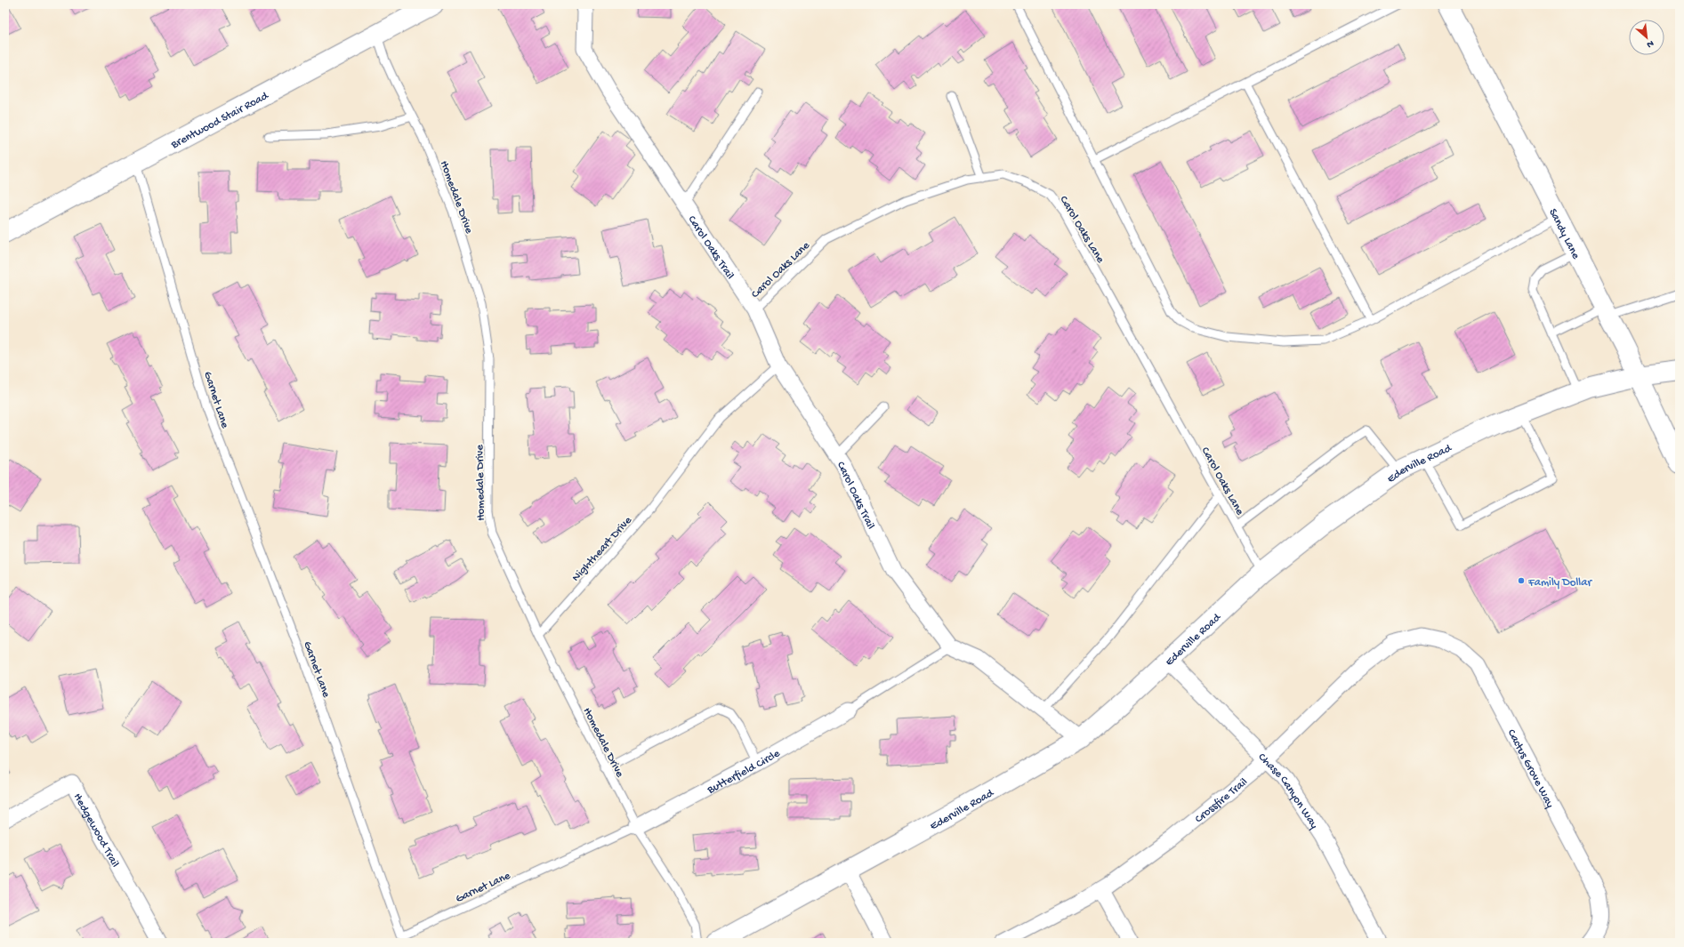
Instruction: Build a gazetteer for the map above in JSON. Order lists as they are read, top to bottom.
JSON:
{
  "streets": {
    "street": [
      "Brentwood Stair Road",
      "Sandy Lane",
      "Carol Oaks Trail",
      "Ederville Road",
      "Cactus Grove Way",
      "Butterfield Circle",
      "Chase Canyon Way",
      "Crossfire Trail",
      "Hedgewood Trail"
    ],
    "lane": [
      "Homedale Drive",
      "Carol Oaks Lane",
      "Garnet Lane",
      "Nightheart Drive"
    ]
  },
  "crossings": [
    ["Brentwood Stair Road", "Homedale Drive"],
    ["Brentwood Stair Road", "Garnet Lane"],
    ["Homedale Drive", "Garnet Lane"],
    ["Homedale Drive", "Nightheart Drive"],
    ["Homedale Drive", "Butterfield Circle"],
    ["Carol Oaks Lane", "Carol Oaks Trail"],
    ["Carol Oaks Lane", "Ederville Road"],
    ["Sandy Lane", "Ederville Road"],
    ["Carol Oaks Trail", "Ederville Road"],
    ["Carol Oaks Trail", "Nightheart Drive"],
    ["Garnet Lane", "Butterfield Circle"],
    ["Ederville Road", "Chase Canyon Way"],
    ["Cactus Grove Way", "Crossfire Trail"],
    ["Chase Canyon Way", "Crossfire Trail"]
  ],
  "places": ["Family Dollar"],
  "north": "bottom right"
}
